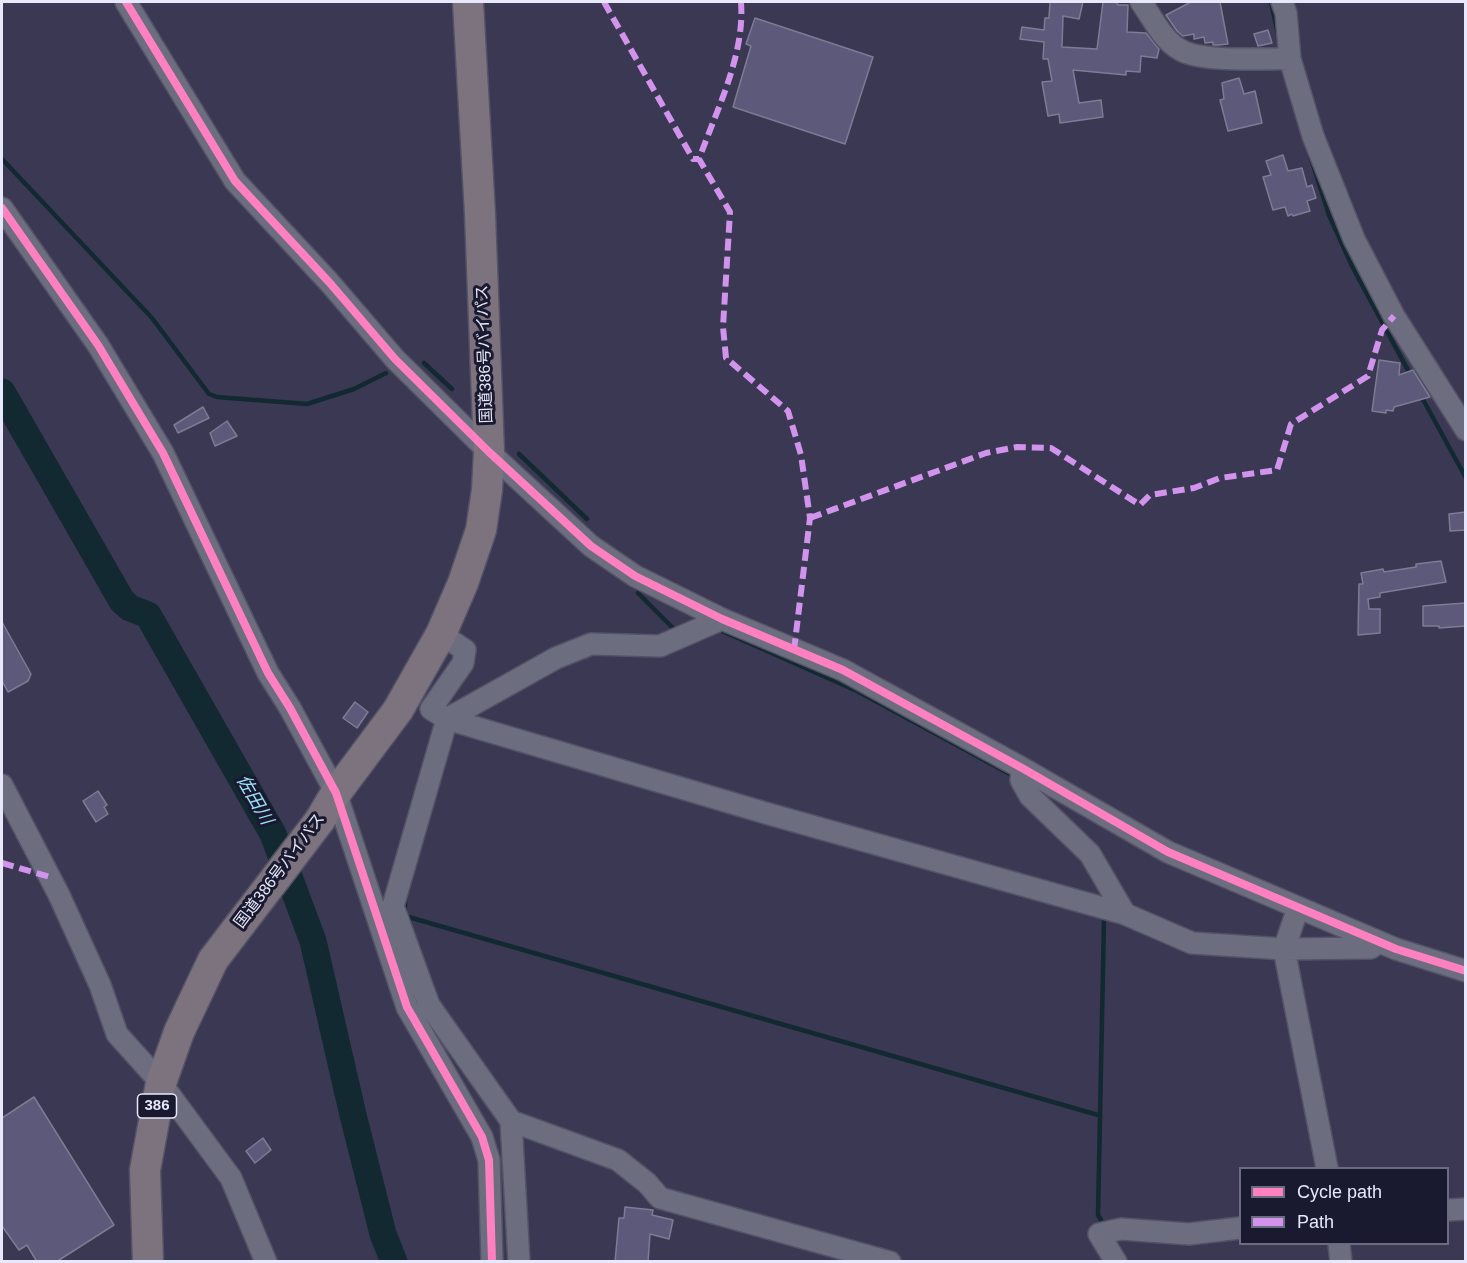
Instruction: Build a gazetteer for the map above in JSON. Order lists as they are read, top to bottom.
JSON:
{
  "streets": {
    "highway": ["国道386号バイパス", "386"]
  },
  "water": ["佐田川"],
  "legend": ["Cycle path", "Path"]
}
